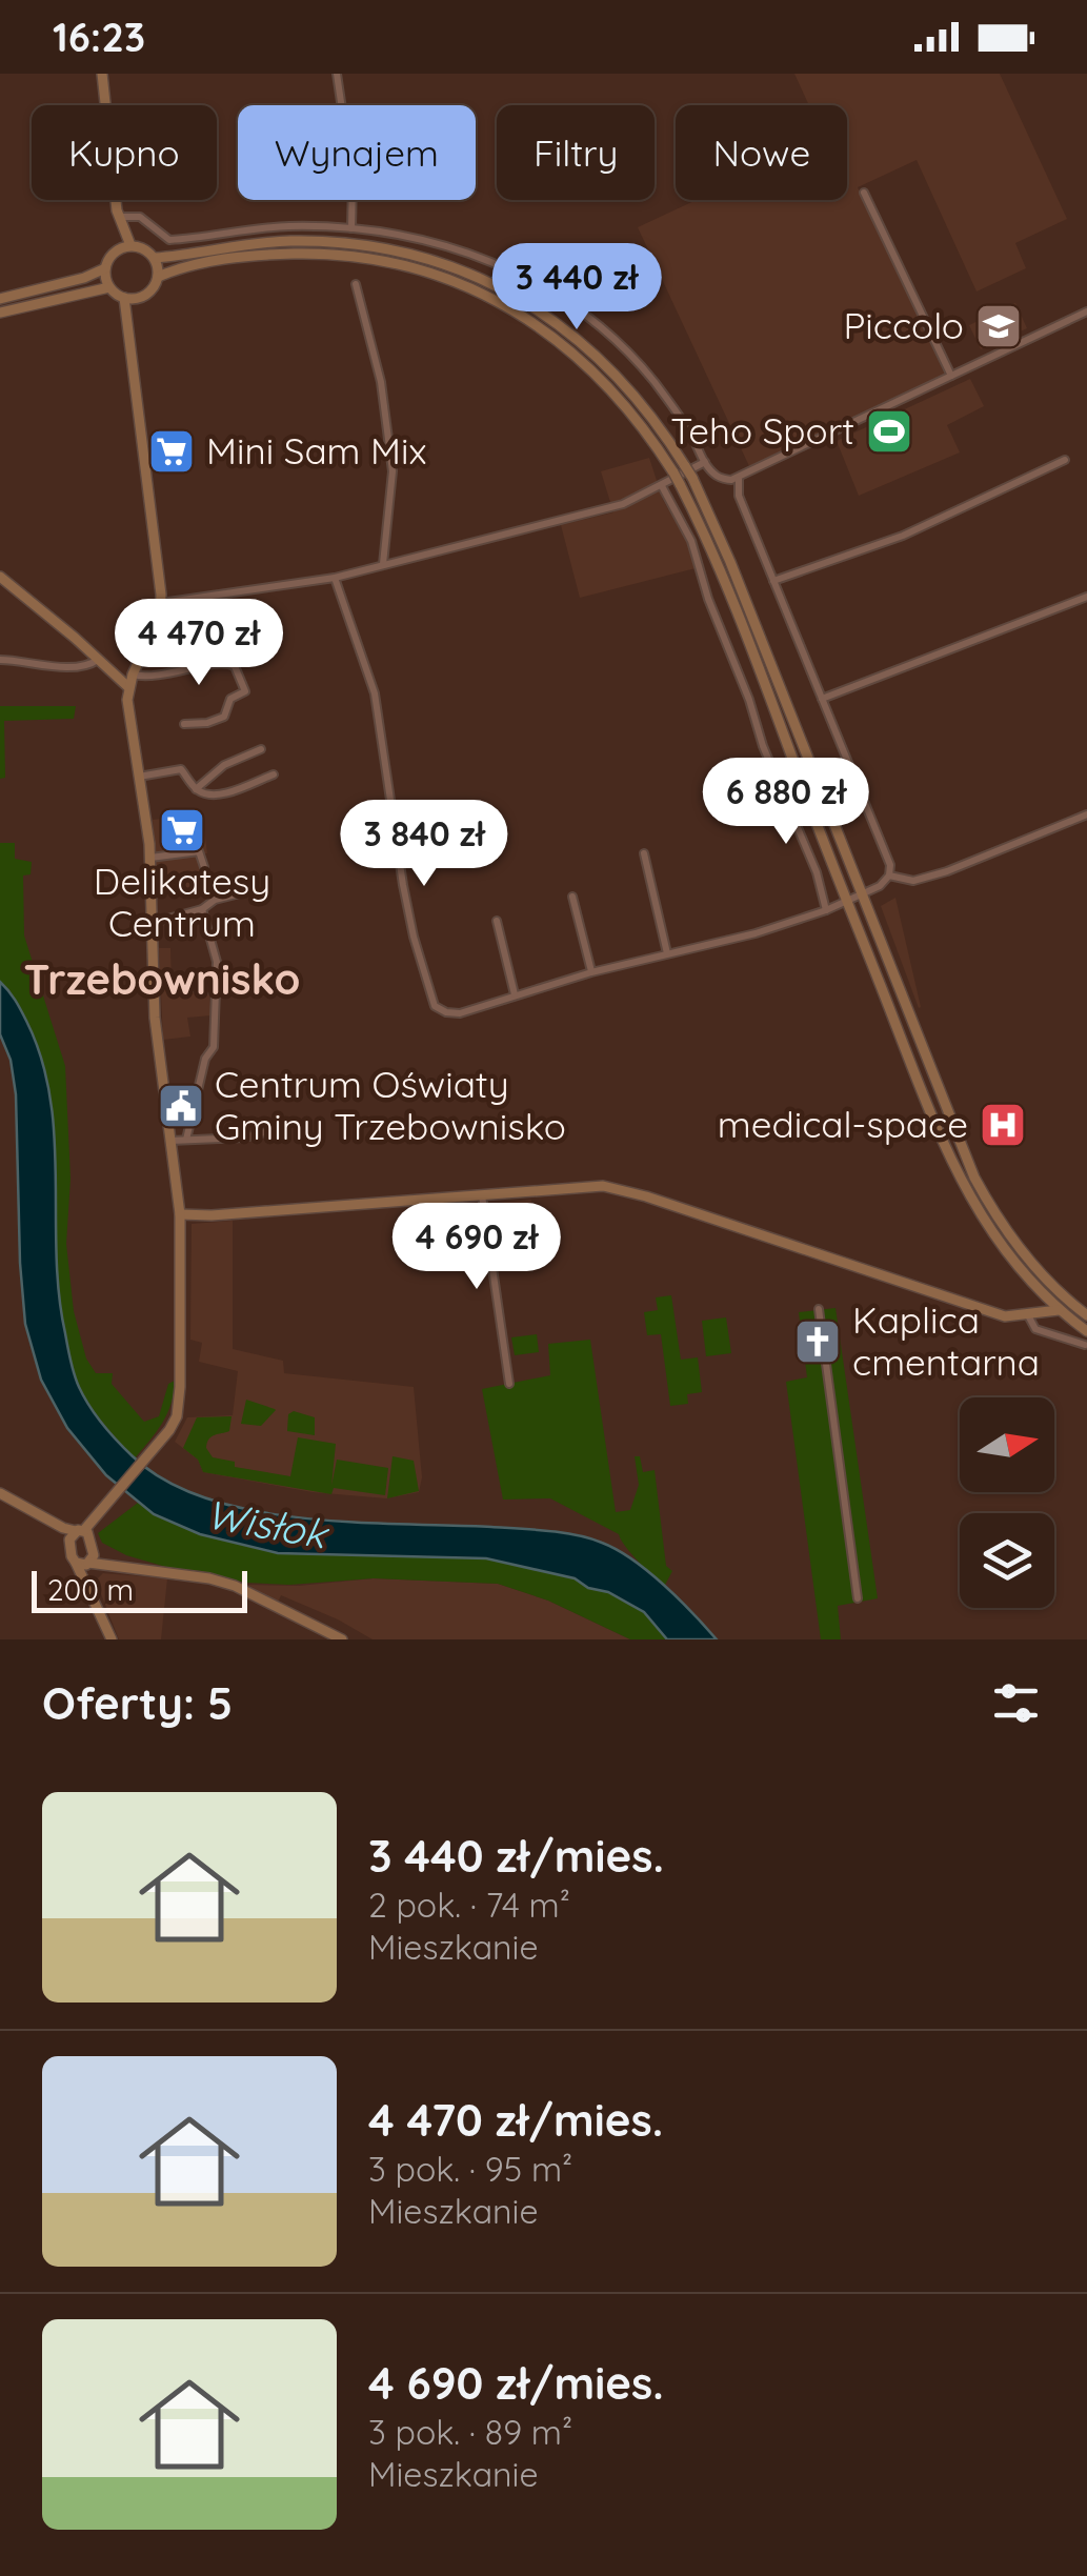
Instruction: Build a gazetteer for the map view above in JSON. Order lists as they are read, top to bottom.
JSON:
{
  "districts": ["Trzebownisko"],
  "water": ["Wisłok"],
  "places": {
    "school or university": ["Piccolo"],
    "sports": ["Teho Sport"],
    "supermarket": ["Mini Sam Mix", "Delikatesy Centrum"],
    "public building": ["Centrum Oświaty Gminy Trzebownisko"],
    "hospital": ["medical-space"],
    "church": ["Kaplica cmentarna"]
  },
  "scale_bar": "200 m",
  "north": "right",
  "page": {
    "status": "16:23",
    "chip": [
      "Kupno",
      "Wynajem",
      "Filtry",
      "Nowe"
    ],
    "price": [
      "3 440 zł",
      "4 470 zł",
      "6 880 zł",
      "3 840 zł",
      "4 690 zł"
    ],
    "scale": "200 m",
    "heading": "Oferty: 5",
    "list": [
      {
        "name": "3 440 zł/mies.",
        "note": "2 pok. · 74 m² · Mieszkanie"
      },
      {
        "name": "4 470 zł/mies.",
        "note": "3 pok. · 95 m² · Mieszkanie"
      },
      {
        "name": "4 690 zł/mies.",
        "note": "3 pok. · 89 m² · Mieszkanie"
      }
    ]
  }
}
